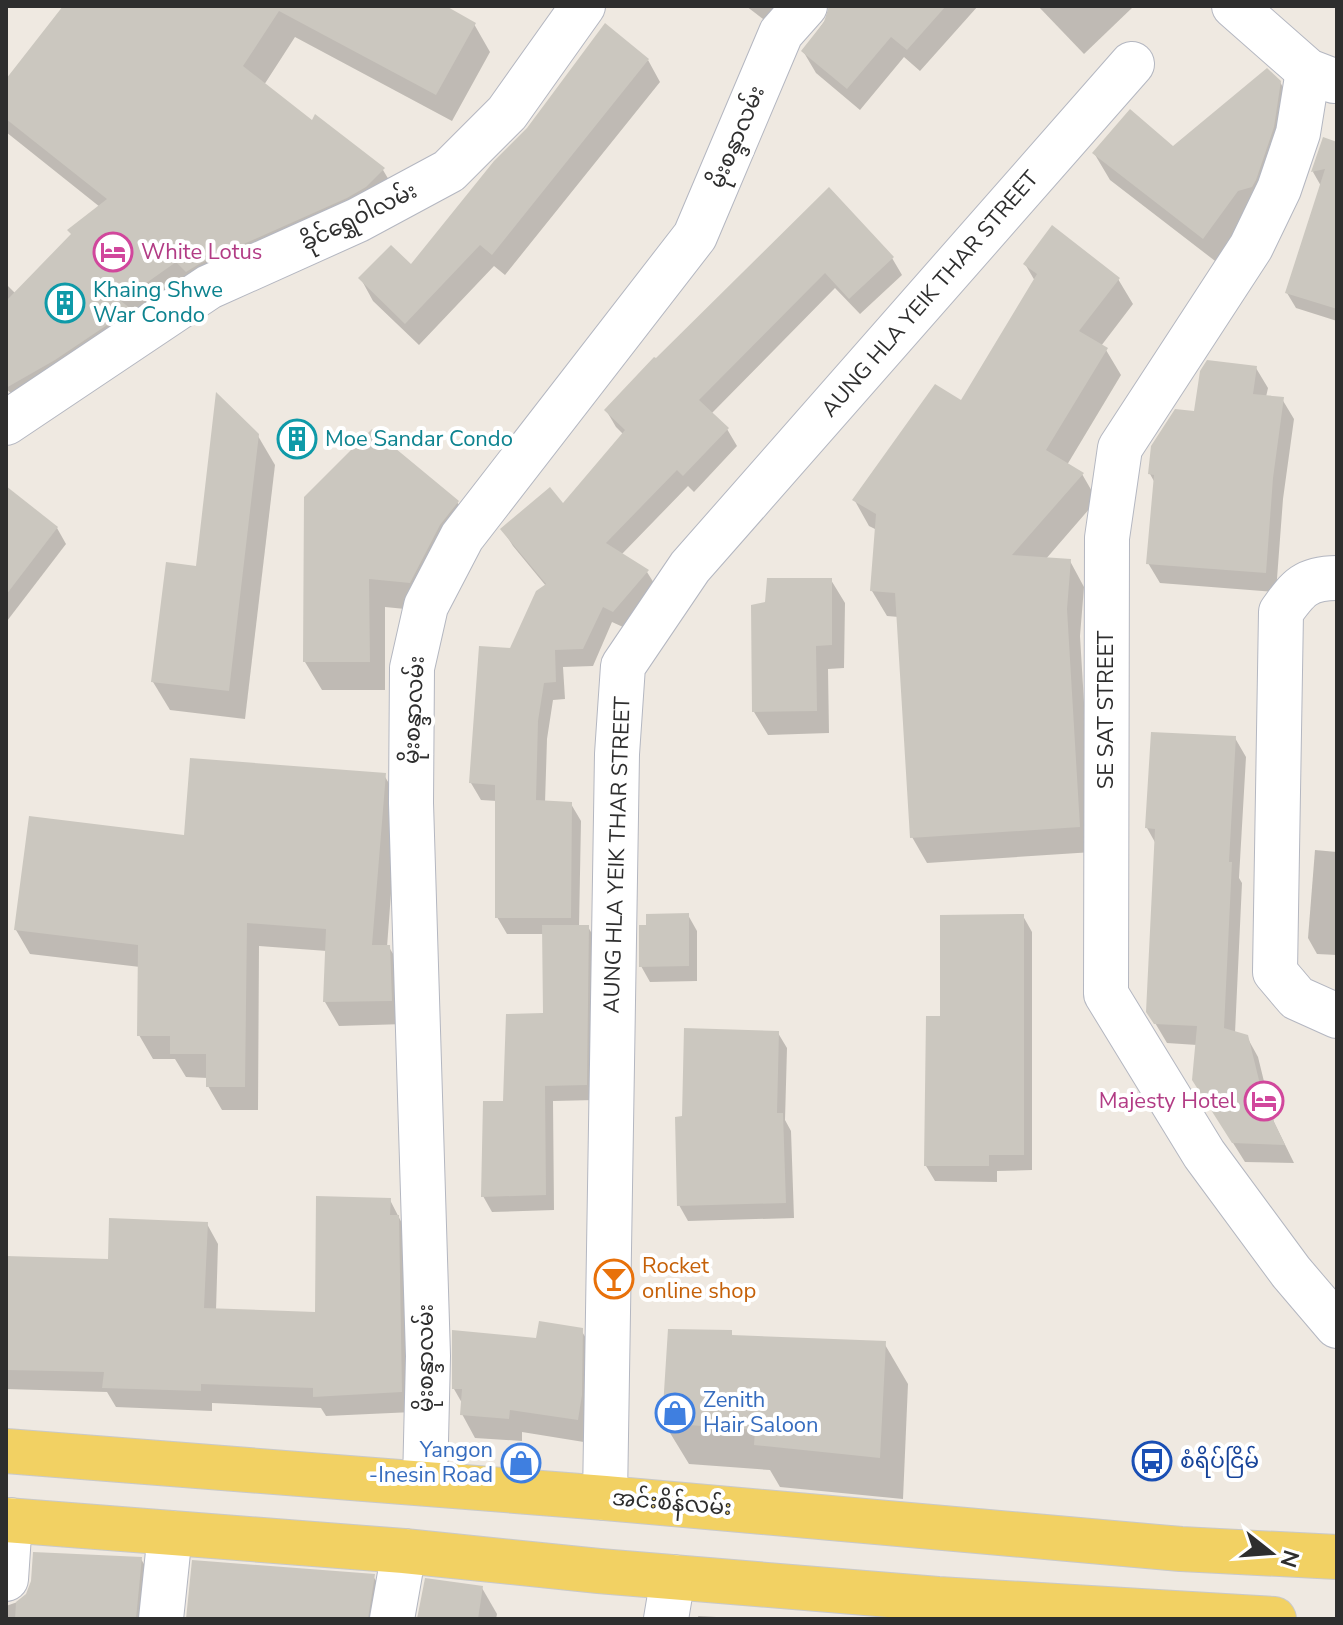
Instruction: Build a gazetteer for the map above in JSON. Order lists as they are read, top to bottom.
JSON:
{
  "streets": {
    "main road": ["အင်းစိန်လမ်း"],
    "street": [
      "မိုးစန္ဒာလမ်း",
      "ခိုင်ရွှေဝါလမ်း",
      "AUNG HLA YEIK THAR STREET",
      "SE SAT STREET"
    ]
  },
  "crossings": [
    ["မိုးစန္ဒာလမ်း", "အင်းစိန်လမ်း"],
    ["AUNG HLA YEIK THAR STREET", "အင်းစိန်လမ်း"]
  ],
  "places": {
    "hotel": ["White Lotus", "Majesty Hotel"],
    "building": ["Khaing Shwe War Condo", "Moe Sandar Condo"],
    "bar": ["Rocket online shop"],
    "shop": ["Zenith Hair Saloon", "Yangon -Inesin Road"],
    "bus stop": ["စံရိပ်ငြိမ်"]
  },
  "north": "right"
}
